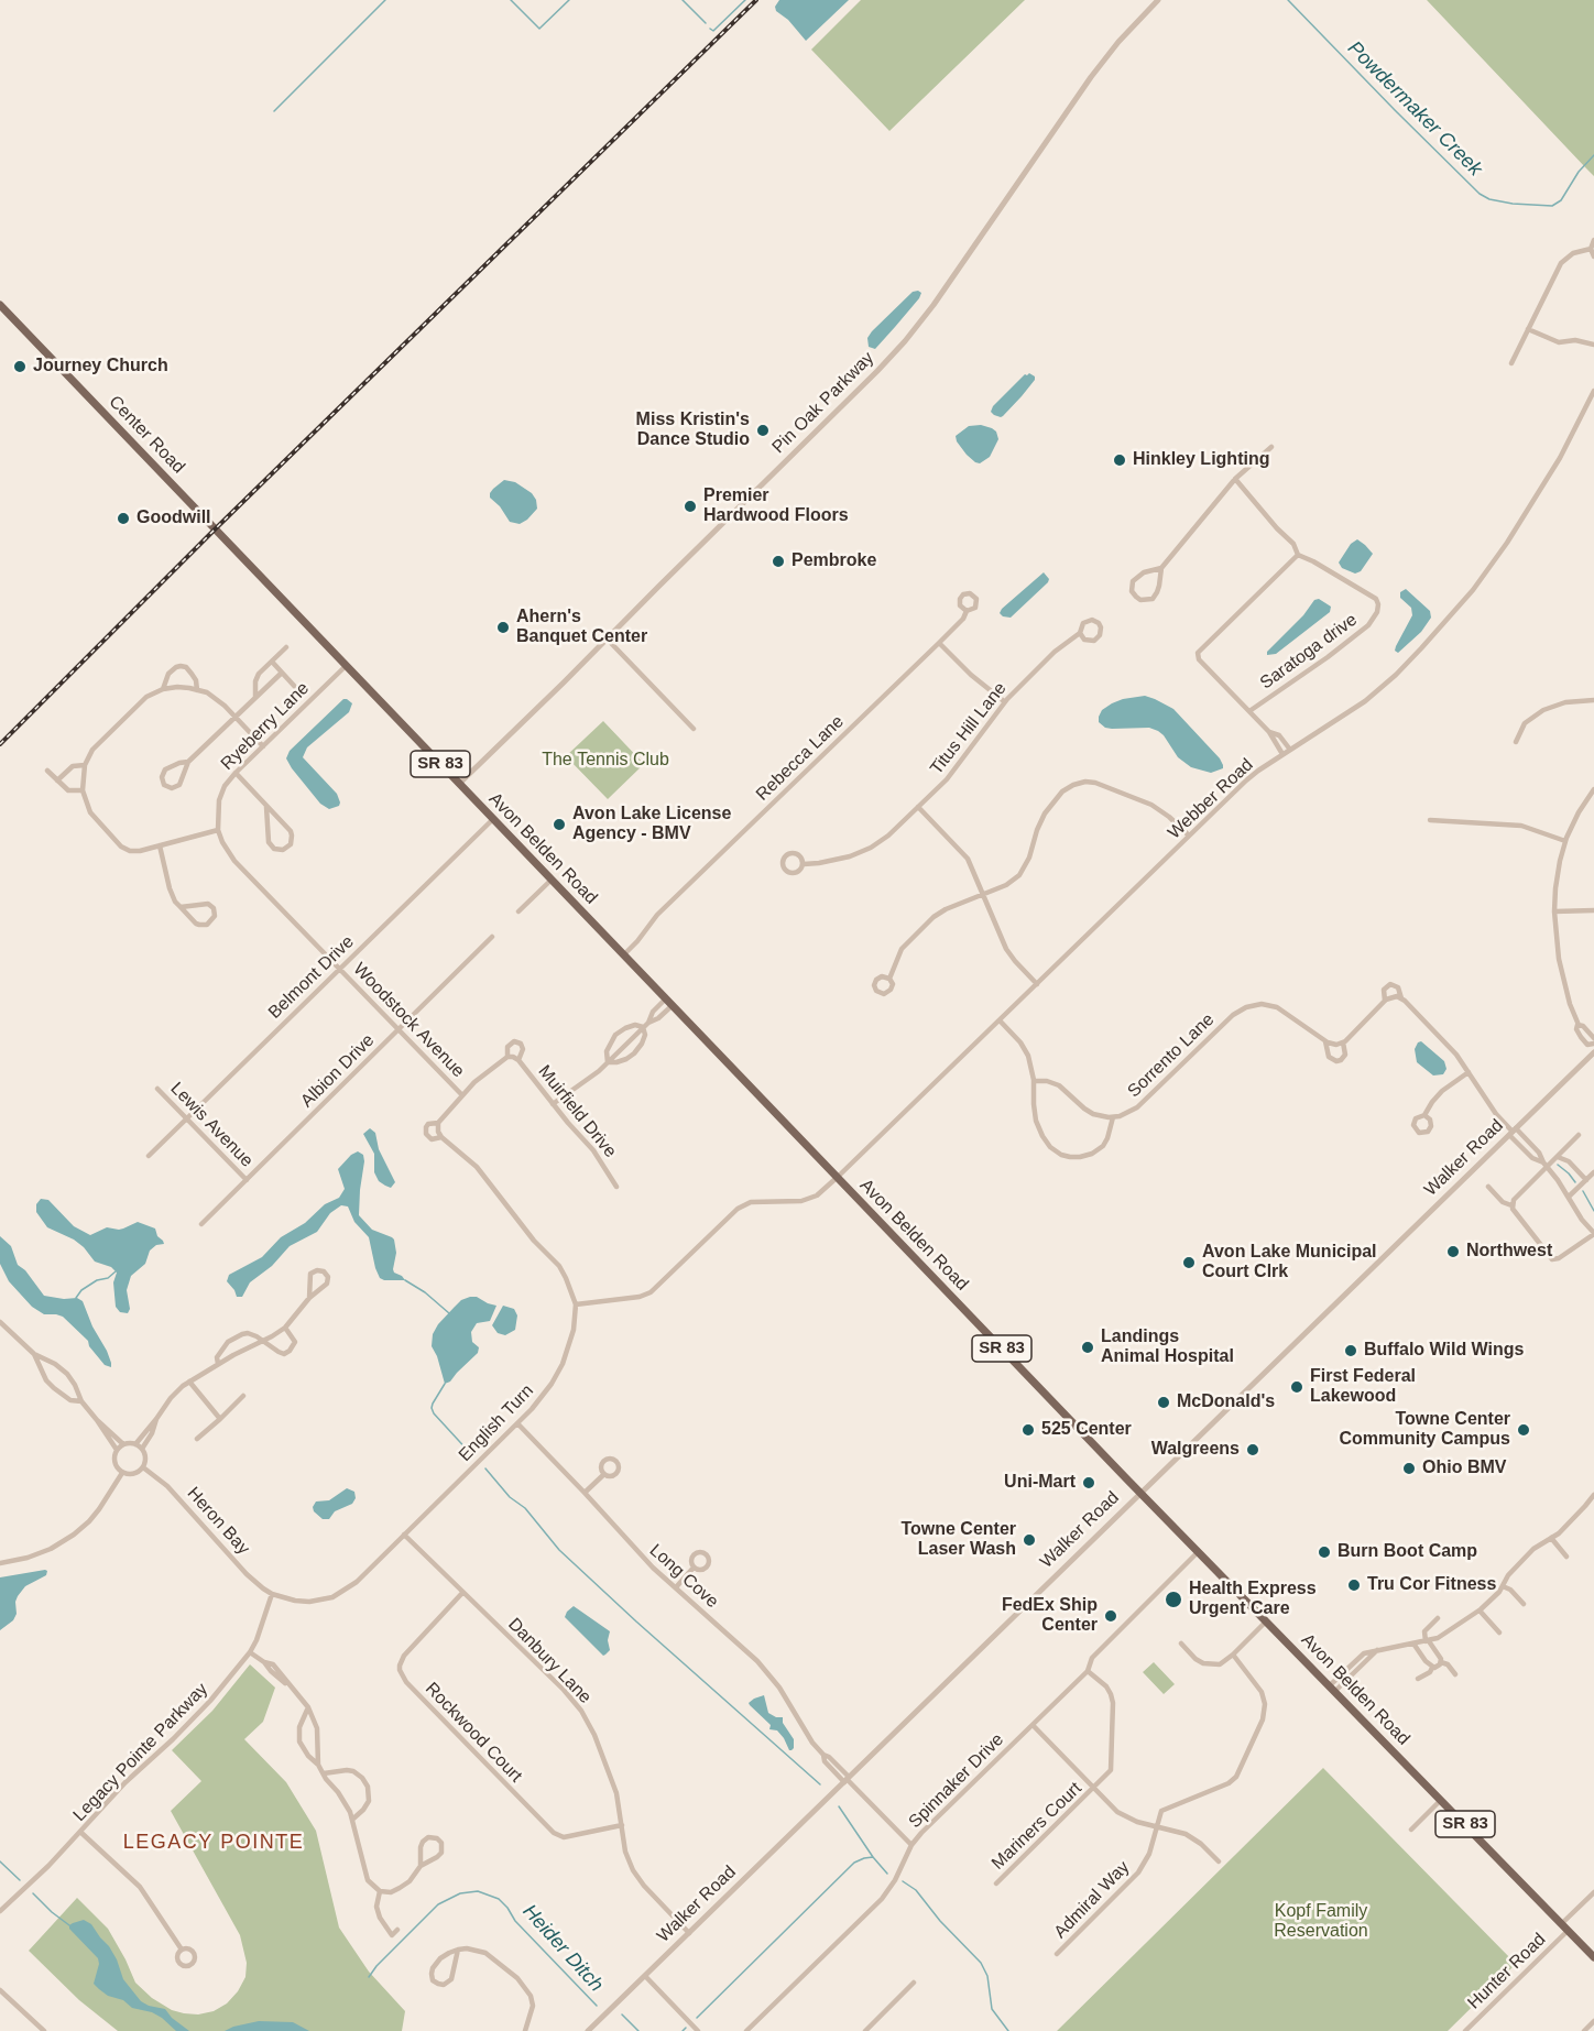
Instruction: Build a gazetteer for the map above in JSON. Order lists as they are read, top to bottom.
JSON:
{
  "streets": {
    "main road": ["Center Road", "SR 83", "Avon Belden Road"],
    "street": [
      "Pin Oak Parkway",
      "Saratoga drive",
      "Ryeberry Lane",
      "Titus Hill Lane",
      "Rebecca Lane",
      "Webber Road",
      "Belmont Drive",
      "Woodstock Avenue",
      "Sorrento Lane",
      "Albion Drive",
      "Muirfield Drive",
      "Lewis Avenue",
      "Walker Road",
      "English Turn",
      "Heron Bay",
      "Long Cove",
      "Danbury Lane",
      "Rockwood Court",
      "Legacy Pointe Parkway",
      "Spinnaker Drive",
      "Mariners Court",
      "Admiral Way",
      "Hunter Road"
    ]
  },
  "crossings": [
    ["Pin Oak Parkway", "Avon Belden Road"],
    ["Center Road", "Avon Belden Road"],
    ["Ryeberry Lane", "Avon Belden Road"],
    ["Ryeberry Lane", "Woodstock Avenue"],
    ["Rebecca Lane", "Avon Belden Road"],
    ["Webber Road", "Avon Belden Road"],
    ["Webber Road", "English Turn"],
    ["Avon Belden Road", "Belmont Drive"],
    ["Avon Belden Road", "Walker Road"],
    ["Avon Belden Road", "Spinnaker Drive"],
    ["Avon Belden Road", "Hunter Road"],
    ["Belmont Drive", "Woodstock Avenue"],
    ["Belmont Drive", "Lewis Avenue"],
    ["Woodstock Avenue", "Albion Drive"],
    ["Woodstock Avenue", "Muirfield Drive"],
    ["Albion Drive", "Lewis Avenue"],
    ["Walker Road", "Long Cove"],
    ["Walker Road", "Danbury Lane"],
    ["English Turn", "Heron Bay"],
    ["English Turn", "Long Cove"],
    ["English Turn", "Danbury Lane"],
    ["English Turn", "Legacy Pointe Parkway"],
    ["Heron Bay", "Legacy Pointe Parkway"],
    ["Long Cove", "Spinnaker Drive"],
    ["Danbury Lane", "Rockwood Court"],
    ["Spinnaker Drive", "Mariners Court"]
  ],
  "districts": ["LEGACY POINTE"],
  "water": ["Powdermaker Creek", "Heider Ditch"],
  "parks": ["The Tennis Club", "Kopf Family Reservation"],
  "places": [
    "Journey Church",
    "Miss Kristin's Dance Studio",
    "Hinkley Lighting",
    "Premier Hardwood Floors",
    "Goodwill",
    "Pembroke",
    "Ahern's Banquet Center",
    "Avon Lake License Agency - BMV",
    "Northwest",
    "Avon Lake Municipal Court Clrk",
    "Landings Animal Hospital",
    "Buffalo Wild Wings",
    "First Federal Lakewood",
    "McDonald's",
    "525 Center",
    "Towne Center Community Campus",
    "Walgreens",
    "Ohio BMV",
    "Uni-Mart",
    "Towne Center Laser Wash",
    "Burn Boot Camp",
    "Tru Cor Fitness",
    "Health Express Urgent Care",
    "FedEx Ship Center"
  ]
}
